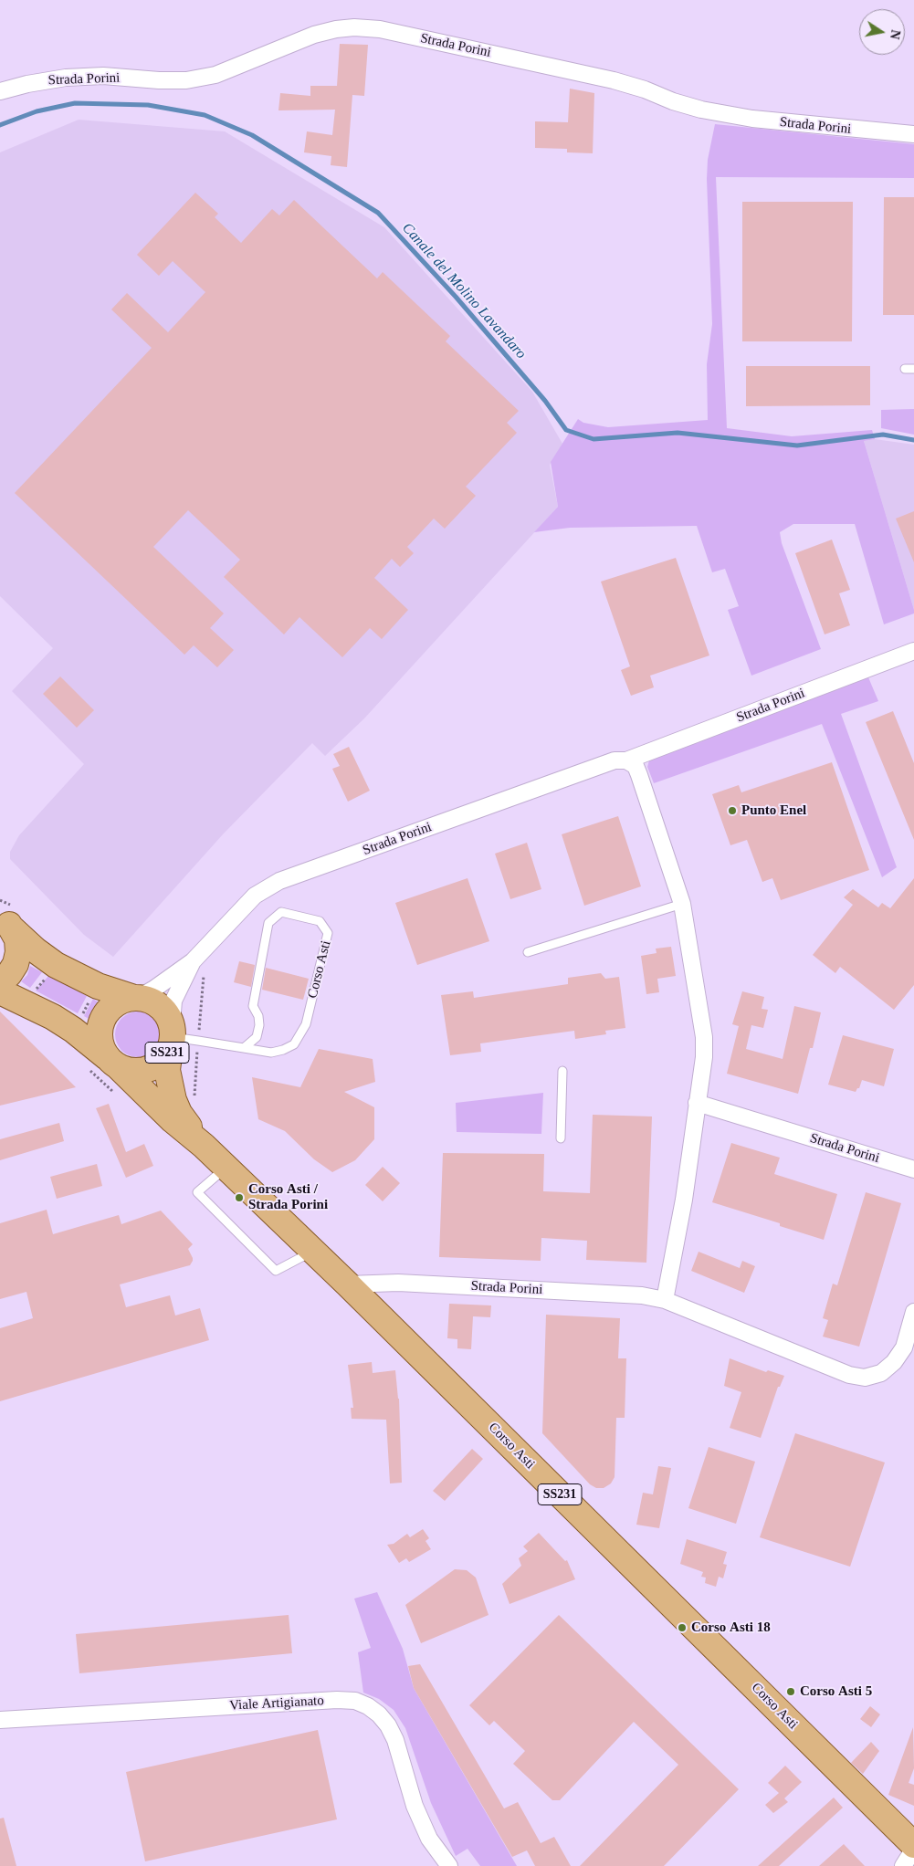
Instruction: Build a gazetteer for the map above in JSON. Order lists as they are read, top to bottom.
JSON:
{
  "streets": {
    "main road": ["Corso Asti", "SS231"],
    "street": ["Strada Porini", "Viale Artigianato"]
  },
  "crossings": [
    ["Strada Porini", "Corso Asti"],
    ["Strada Porini", "SS231"],
    ["Corso Asti", "SS231"]
  ],
  "water": ["Canale del Molino Lavandaro"],
  "places": [
    "Punto Enel",
    "Corso Asti / Strada Porini",
    "Corso Asti 18",
    "Corso Asti 5"
  ],
  "north": "right"
}
